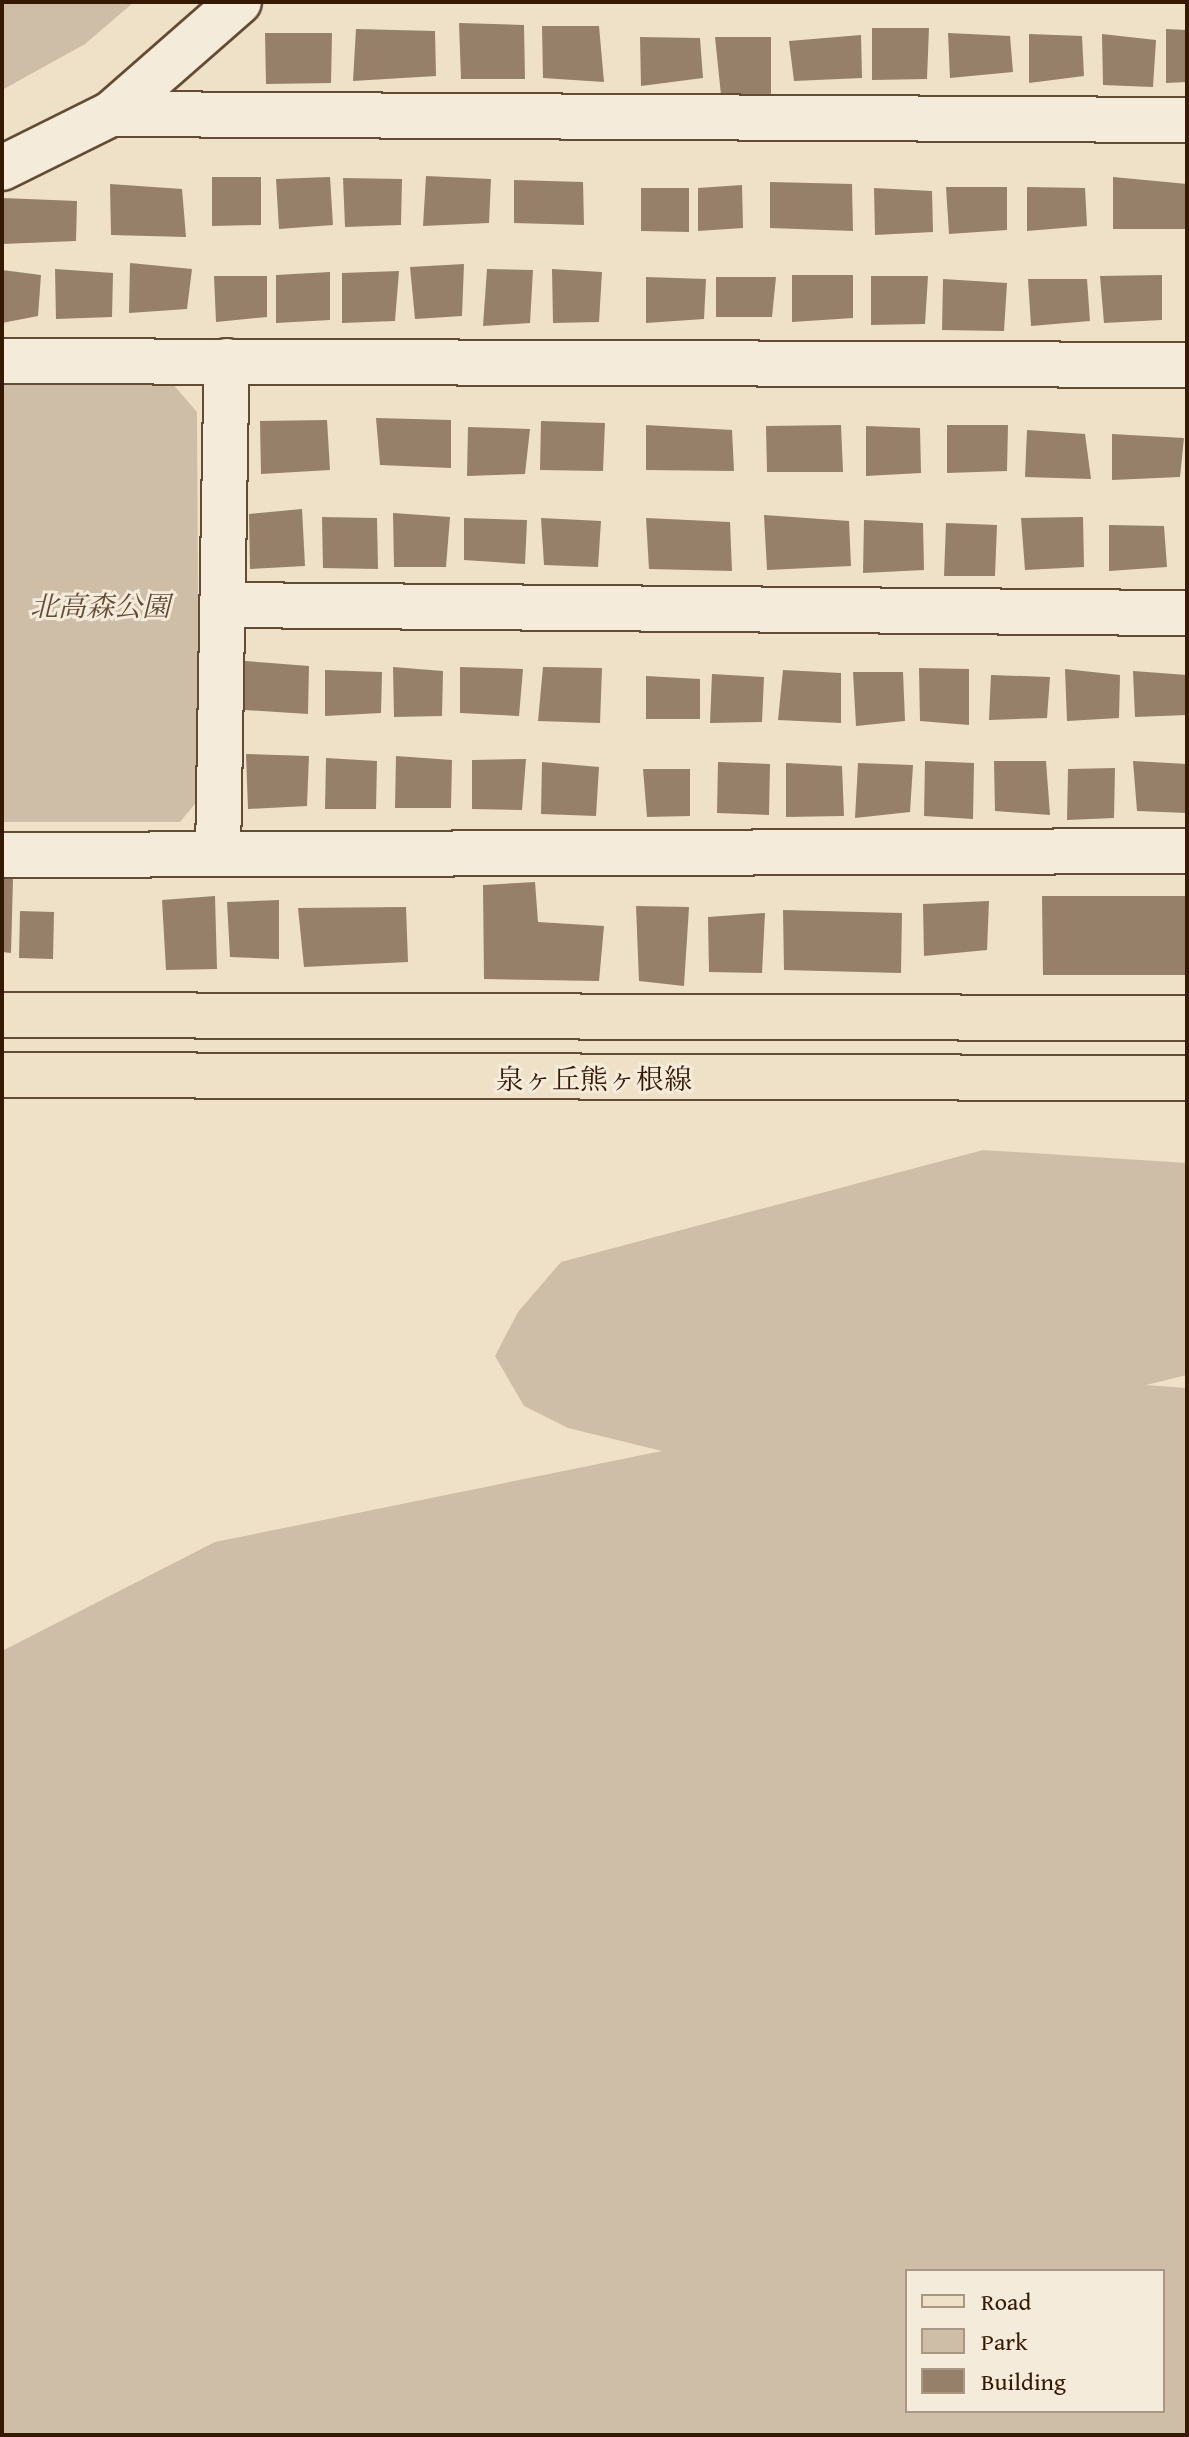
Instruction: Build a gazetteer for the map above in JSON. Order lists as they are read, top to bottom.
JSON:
{
  "streets": {
    "main road": ["泉ヶ丘熊ヶ根線"]
  },
  "parks": ["北高森公園"],
  "legend": ["Road", "Park", "Building"]
}
